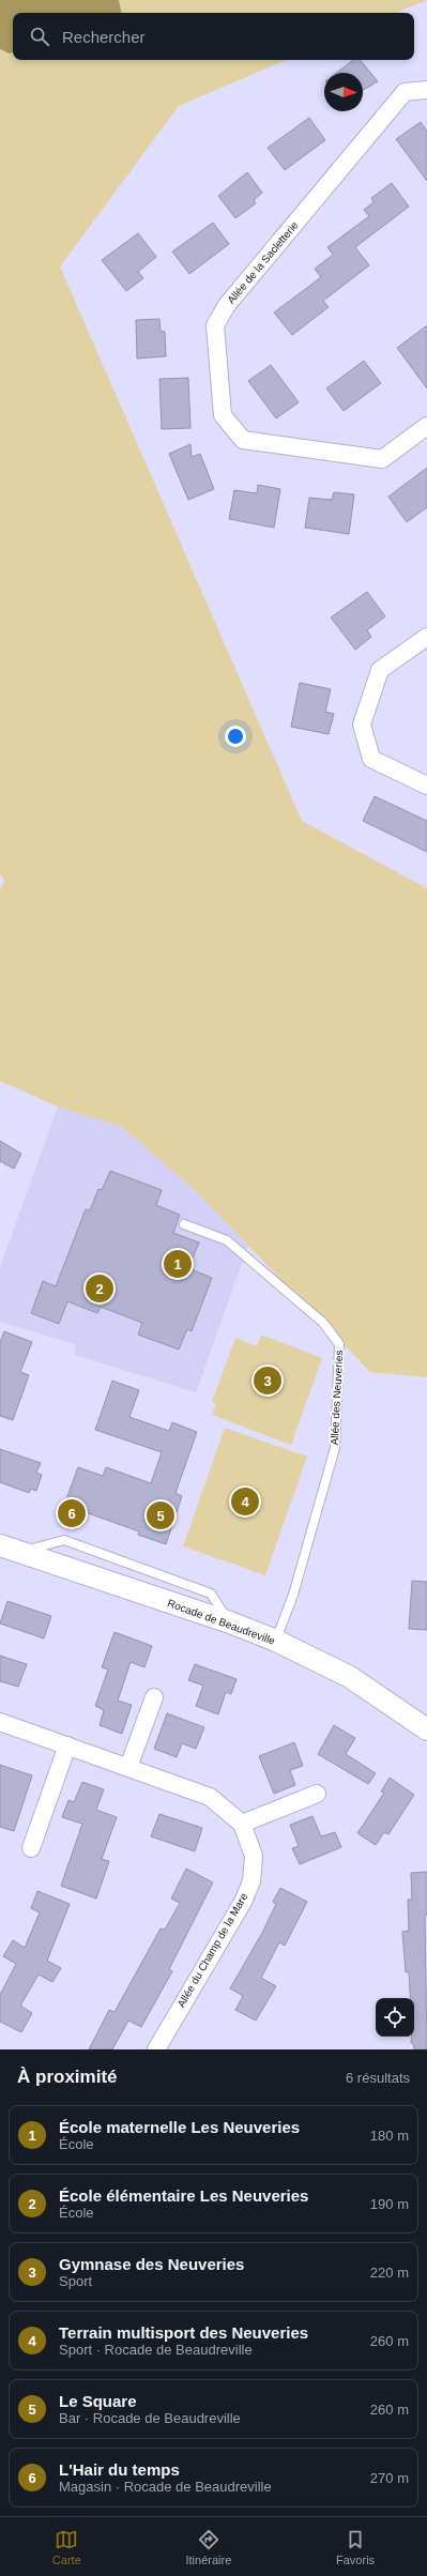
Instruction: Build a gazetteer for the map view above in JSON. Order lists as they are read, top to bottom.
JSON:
{
  "streets": {
    "street": ["Allée de la Sacletterie", "Rocade de Beaudreville", "Allée du Champ de la Mare"],
    "lane": ["Allée des Neuveries"]
  },
  "crossings": [
    ["Allée des Neuveries", "Rocade de Beaudreville"]
  ],
  "north": "right",
  "page": {
    "search": "Rechercher",
    "pins": [
      "1",
      "2",
      "3",
      "4",
      "6",
      "5"
    ],
    "heading": ["À proximité", "6 résultats"],
    "list": [
      {
        "mark": "1",
        "name": "École maternelle Les Neuveries",
        "note": "École",
        "value": "180 m"
      },
      {
        "mark": "2",
        "name": "École élémentaire Les Neuveries",
        "note": "École",
        "value": "190 m"
      },
      {
        "mark": "3",
        "name": "Gymnase des Neuveries",
        "note": "Sport",
        "value": "220 m"
      },
      {
        "mark": "4",
        "name": "Terrain multisport des Neuveries",
        "note": "Sport · Rocade de Beaudreville",
        "value": "260 m"
      },
      {
        "mark": "5",
        "name": "Le Square",
        "note": "Bar · Rocade de Beaudreville",
        "value": "260 m"
      },
      {
        "mark": "6",
        "name": "L'Hair du temps",
        "note": "Magasin · Rocade de Beaudreville",
        "value": "270 m"
      }
    ],
    "nav": ["Carte", "Itinéraire", "Favoris"]
  }
}
